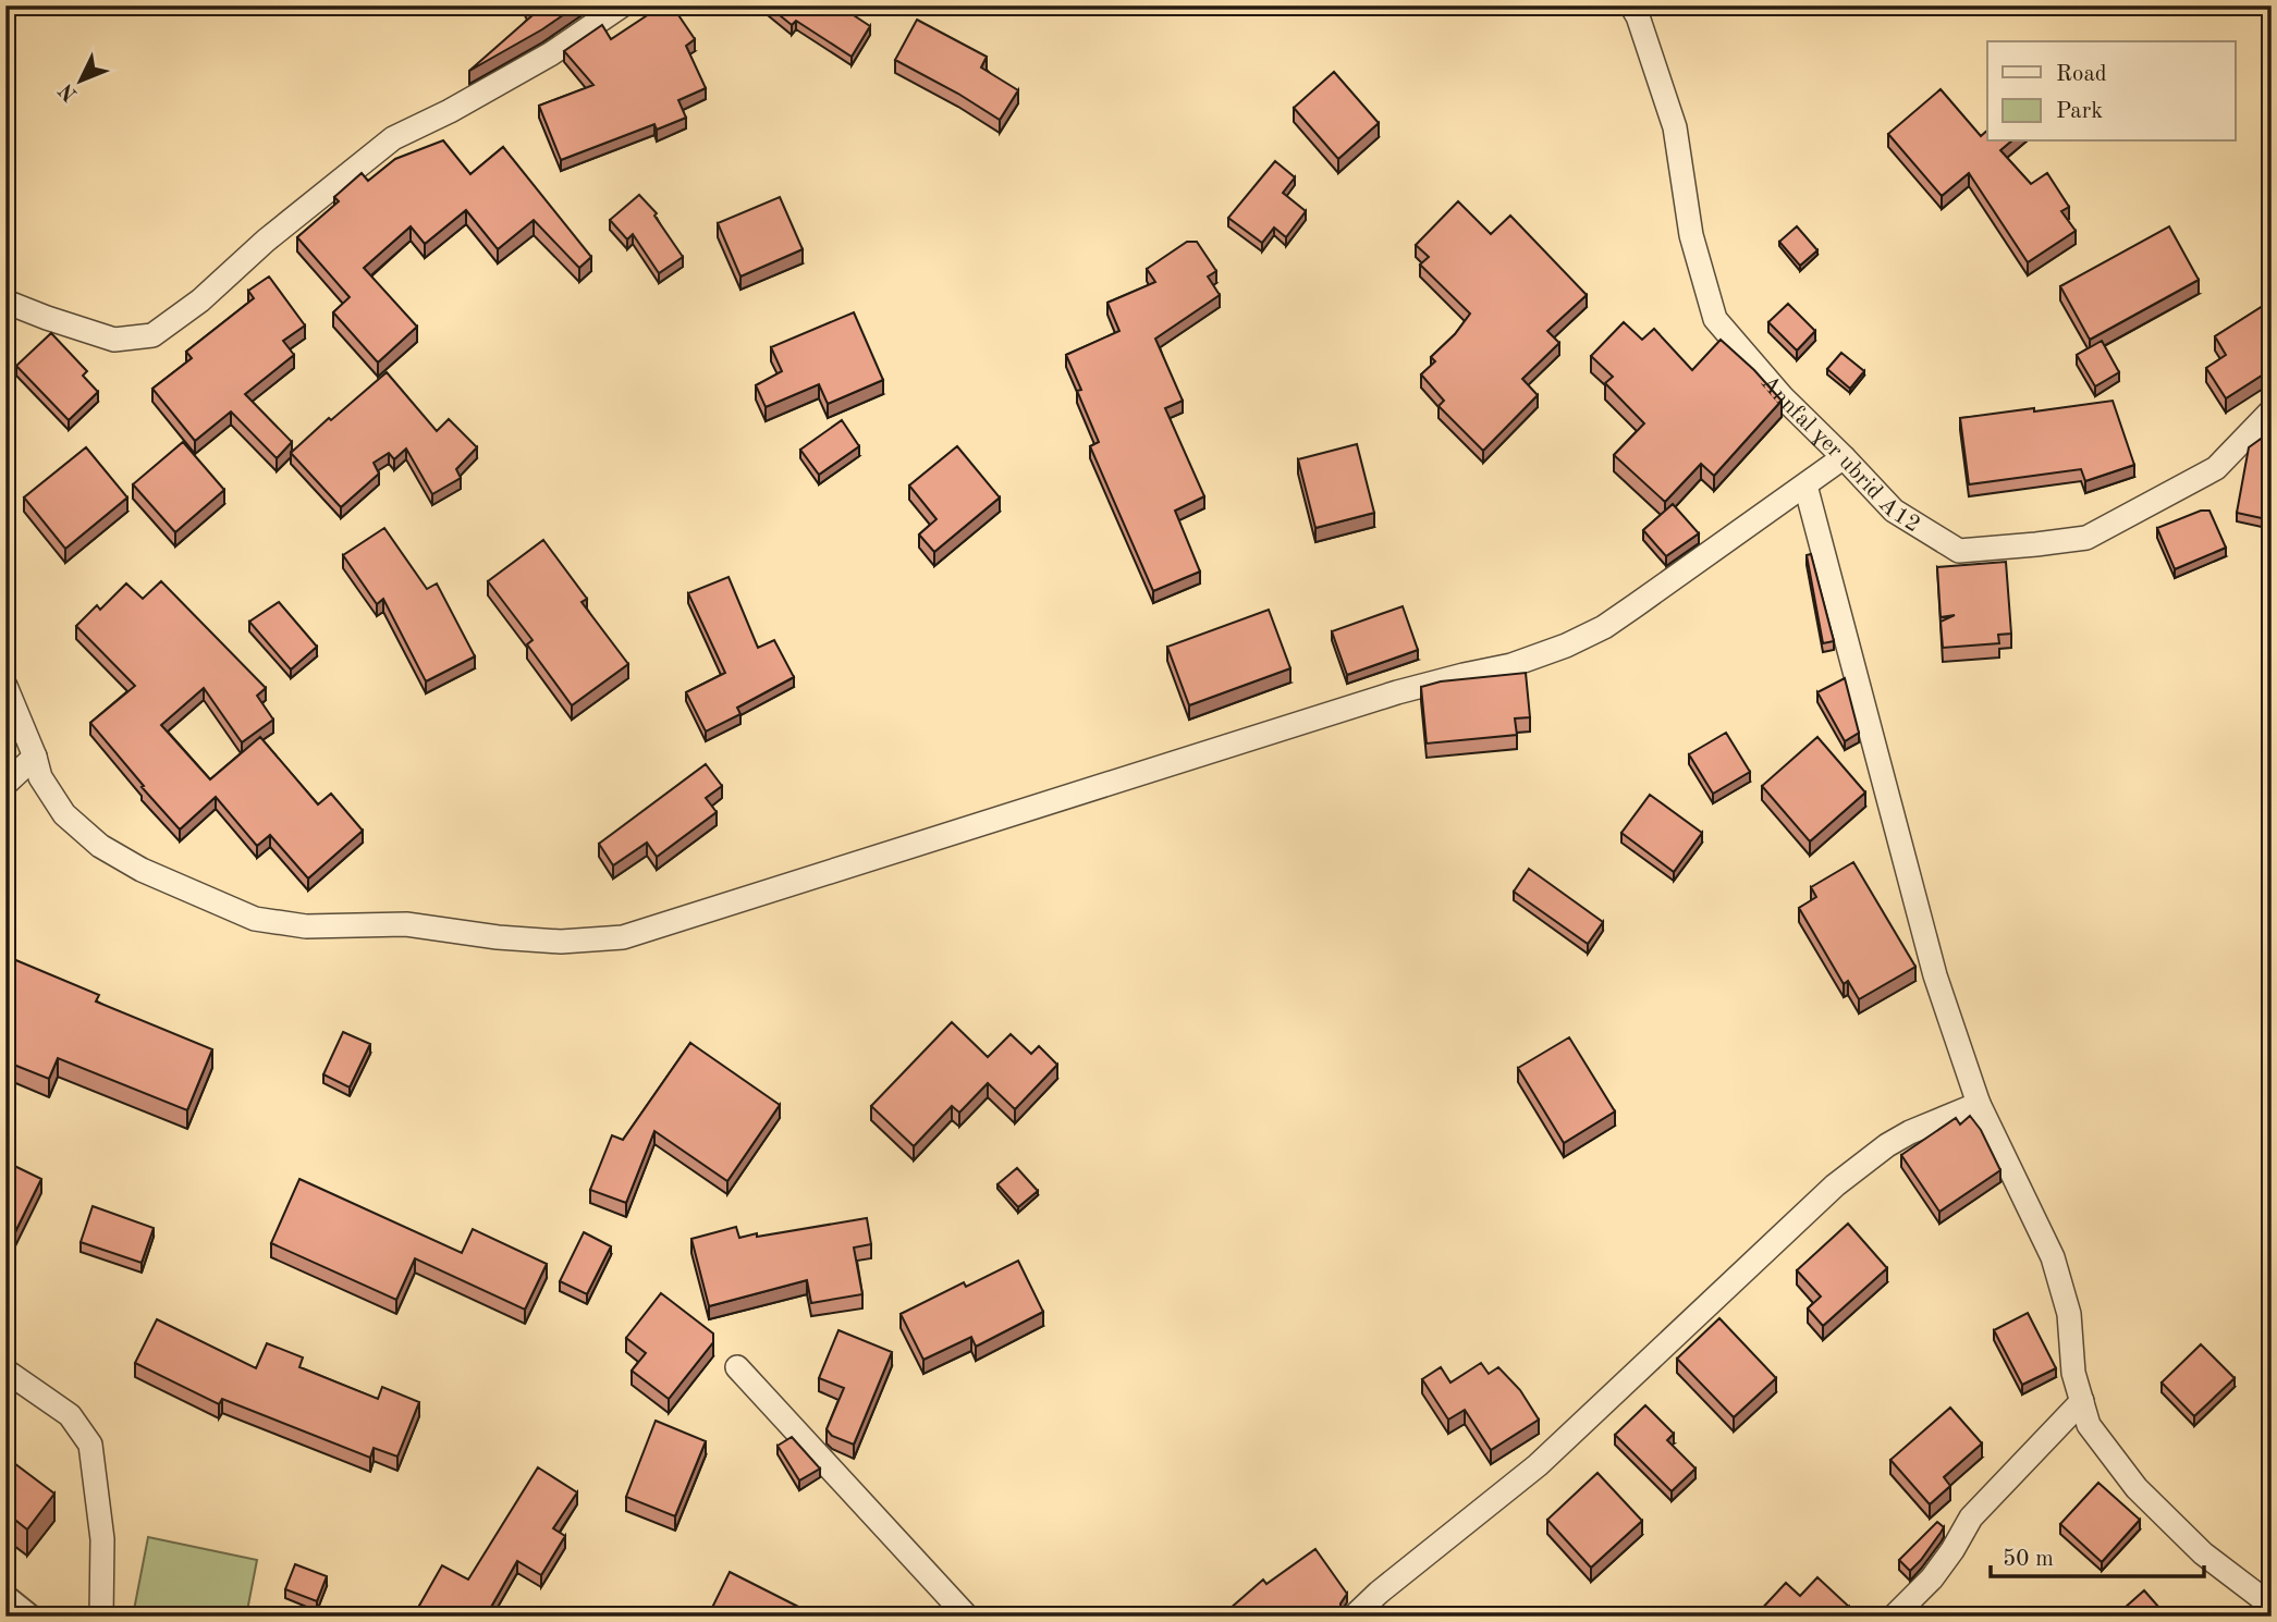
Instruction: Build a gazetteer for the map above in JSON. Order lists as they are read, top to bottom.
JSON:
{
  "streets": {
    "street": ["Annfal ɣer ubrid A12"]
  },
  "legend": ["Road", "Park"],
  "scale_bar": "50 m",
  "north": "bottom left"
}
